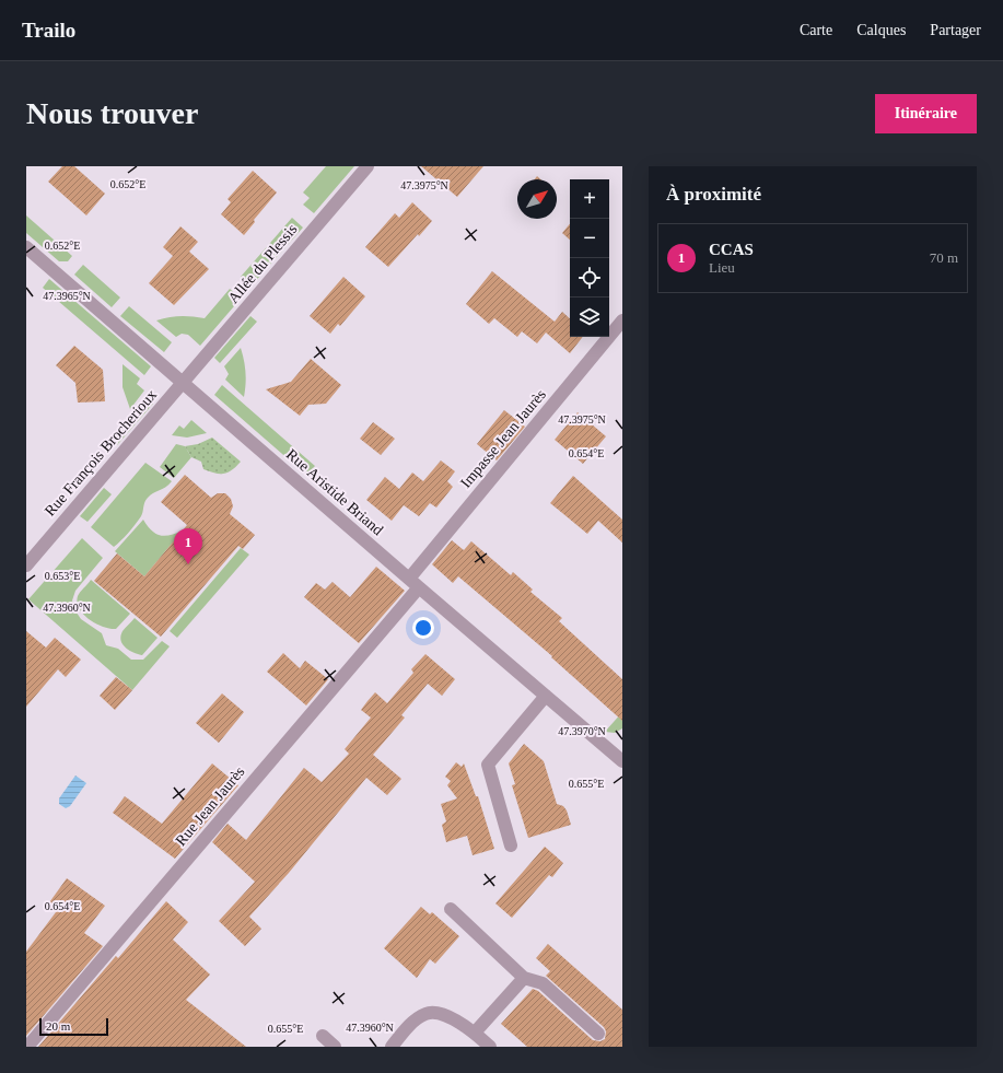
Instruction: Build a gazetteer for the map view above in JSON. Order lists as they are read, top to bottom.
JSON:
{
  "streets": {
    "street": [
      "Allée du Plessis",
      "Impasse Jean Jaurès",
      "Rue François Brocherioux",
      "Rue Aristide Briand",
      "Rue Jean Jaurès"
    ]
  },
  "crossings": [
    ["Allée du Plessis", "Rue François Brocherioux"],
    ["Allée du Plessis", "Rue Aristide Briand"],
    ["Impasse Jean Jaurès", "Rue Aristide Briand"],
    ["Rue François Brocherioux", "Rue Aristide Briand"],
    ["Rue Aristide Briand", "Rue Jean Jaurès"]
  ],
  "scale_bar": "20 m",
  "north": "top right",
  "page": {
    "header": "Trailo",
    "nav": ["Carte", "Calques", "Partager"],
    "buttons": "Itinéraire",
    "title": "Nous trouver",
    "heading": "À proximité",
    "map_buttons": ["+", "−"],
    "list": [
      {
        "mark": "1",
        "name": "CCAS",
        "note": "Lieu",
        "value": "70 m"
      }
    ],
    "pins": "1",
    "scale": "20 m"
  },
  "coordinates": [
    "0.652°E",
    "47.3975°N",
    "47.3965°N",
    "0.654°E",
    "0.653°E",
    "47.3960°N",
    "47.3970°N",
    "0.655°E"
  ]
}
